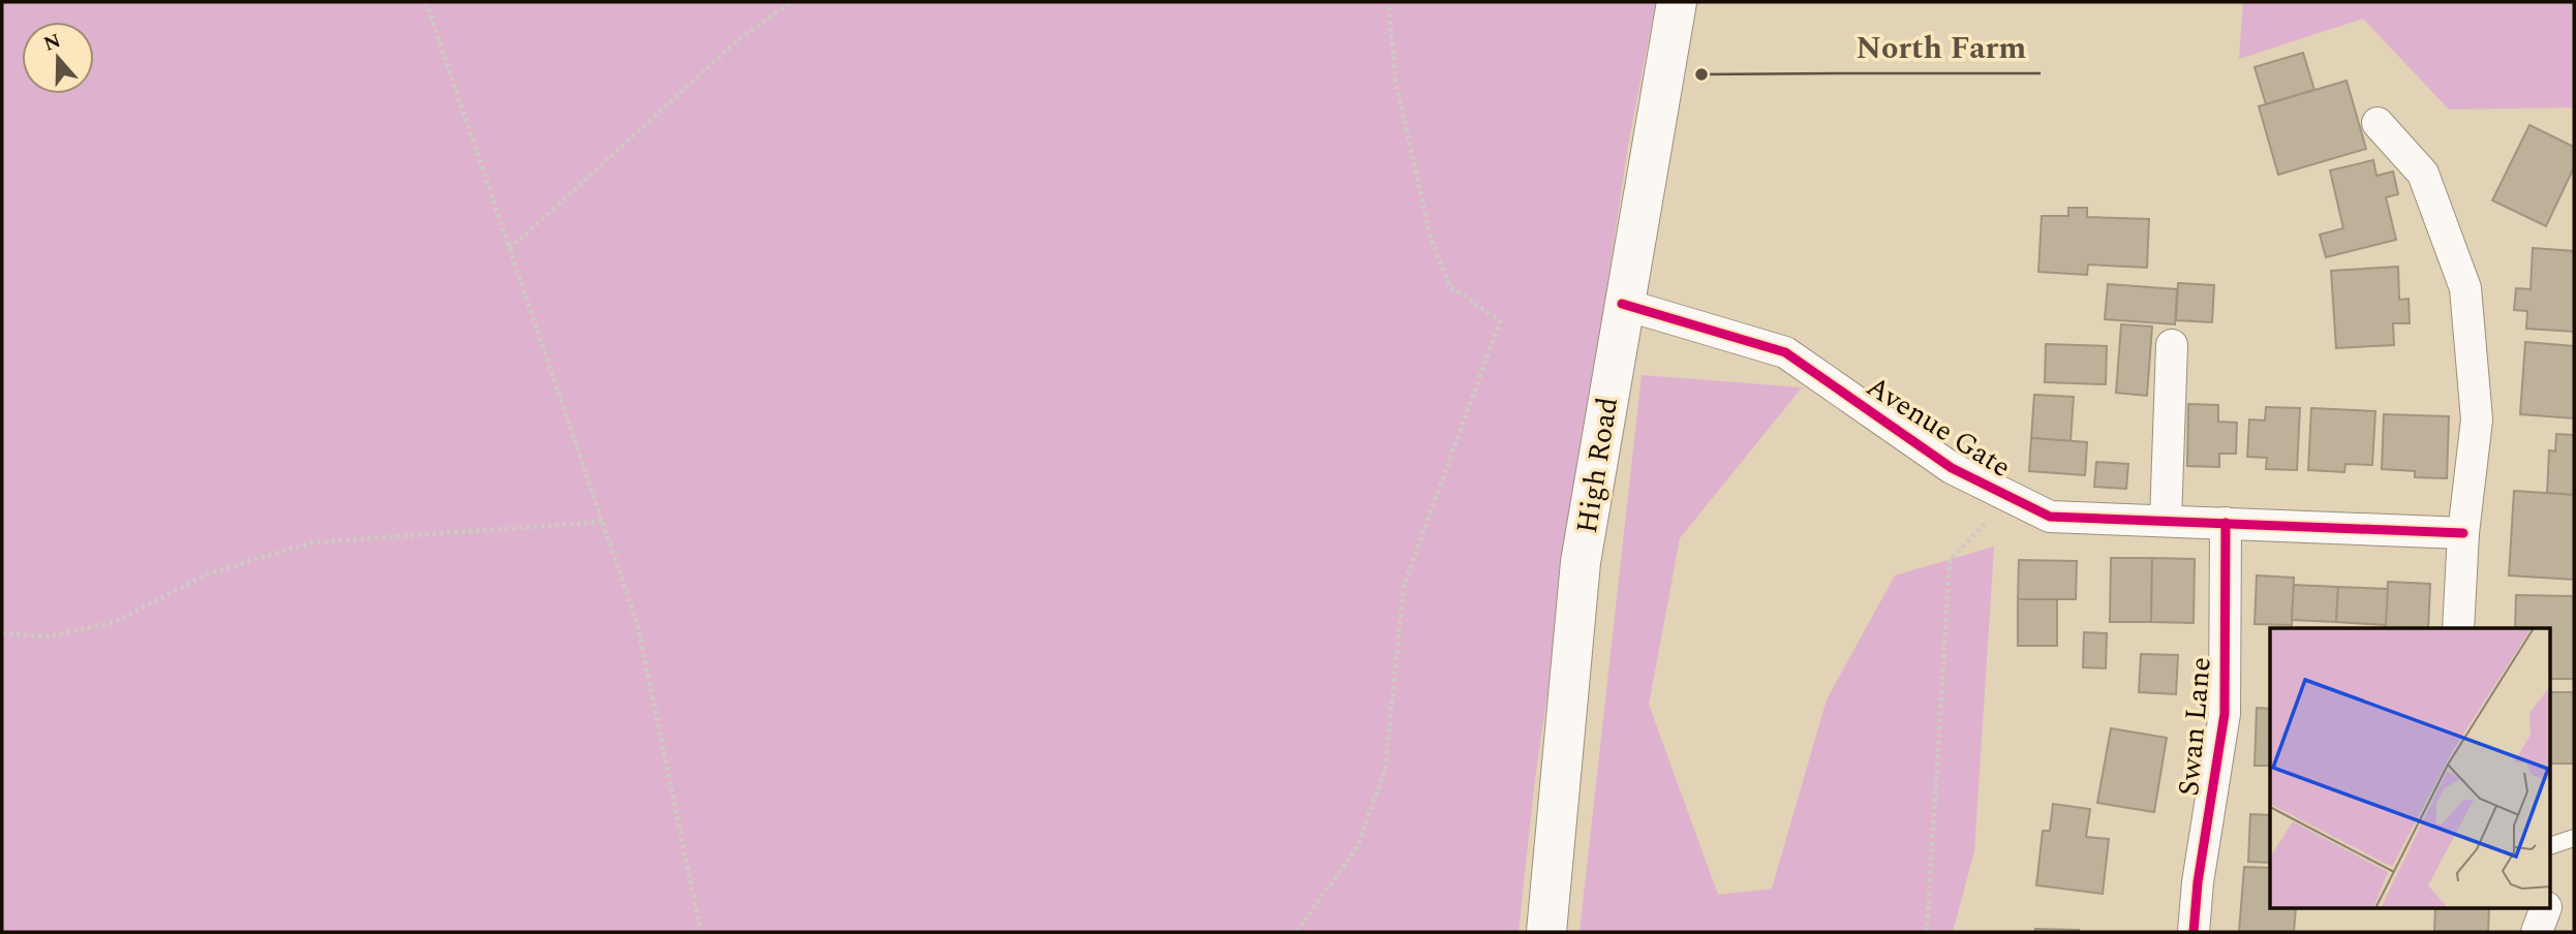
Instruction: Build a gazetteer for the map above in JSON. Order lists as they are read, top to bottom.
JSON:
{
  "streets": {
    "main road": ["High Road"],
    "street": ["Avenue Gate", "Swan Lane"]
  },
  "crossings": [
    ["Avenue Gate", "High Road"],
    ["Avenue Gate", "Swan Lane"]
  ],
  "places": ["North Farm"],
  "north": "top"
}
